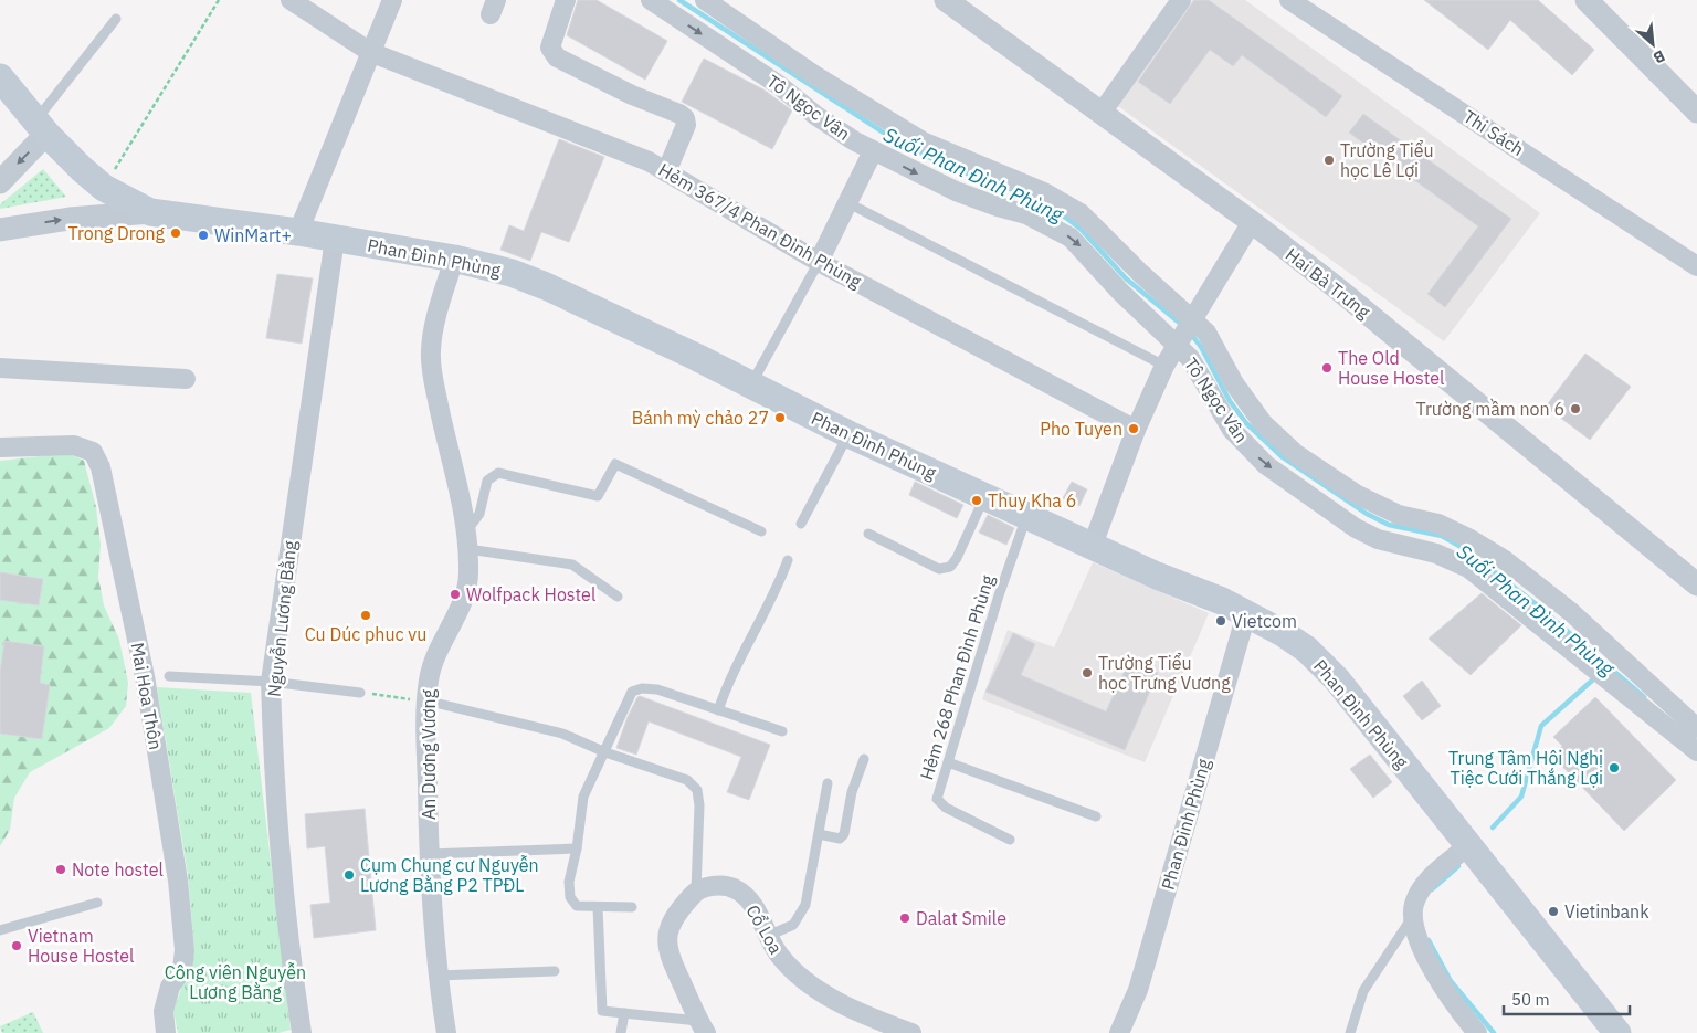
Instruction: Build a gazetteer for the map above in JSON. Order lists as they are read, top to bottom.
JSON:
{
  "streets": {
    "main road": ["Phan Đình Phùng"],
    "street": [
      "Tô Ngọc Vân",
      "Thi Sách",
      "Hẻm 367/4 Phan Đình Phùng",
      "Hai Bà Trưng",
      "Nguyễn Lương Bằng",
      "Mai Hoa Thôn",
      "An Dương Vương",
      "Phan Đinh Phùng",
      "Cổ Loa"
    ],
    "lane": ["Hẻm 268 Phan Đình Phùng"]
  },
  "crossings": [
    ["Phan Đình Phùng", "Nguyễn Lương Bằng"],
    ["Phan Đình Phùng", "Hẻm 268 Phan Đình Phùng"],
    ["Phan Đình Phùng", "An Dương Vương"],
    ["Phan Đình Phùng", "Phan Đinh Phùng"]
  ],
  "water": ["Suối Phan Đình Phùng"],
  "parks": ["Công viên Nguyễn Lương Bằng"],
  "places": [
    "Trường Tiểu học Lê Lợi",
    "Trong Drong",
    "WinMart+",
    "The Old House Hostel",
    "Trường mầm non 6",
    "Bánh mỳ chảo 27",
    "Pho Tuyen",
    "Thuy Kha 6",
    "Wolfpack Hostel",
    "Cu Dúc phuc vu",
    "Vietcom",
    "Trường Tiểu học Trưng Vương",
    "Trung Tâm Hội Nghị Tiệc Cưới Thắng Lợi",
    "Note hostel",
    "Cụm Chung cư Nguyễn Lương Bằng P2 TPĐL",
    "Vietinbank",
    "Dalat Smile",
    "Vietnam House Hostel"
  ],
  "scale_bar": "50 m",
  "north": "bottom right"
}
